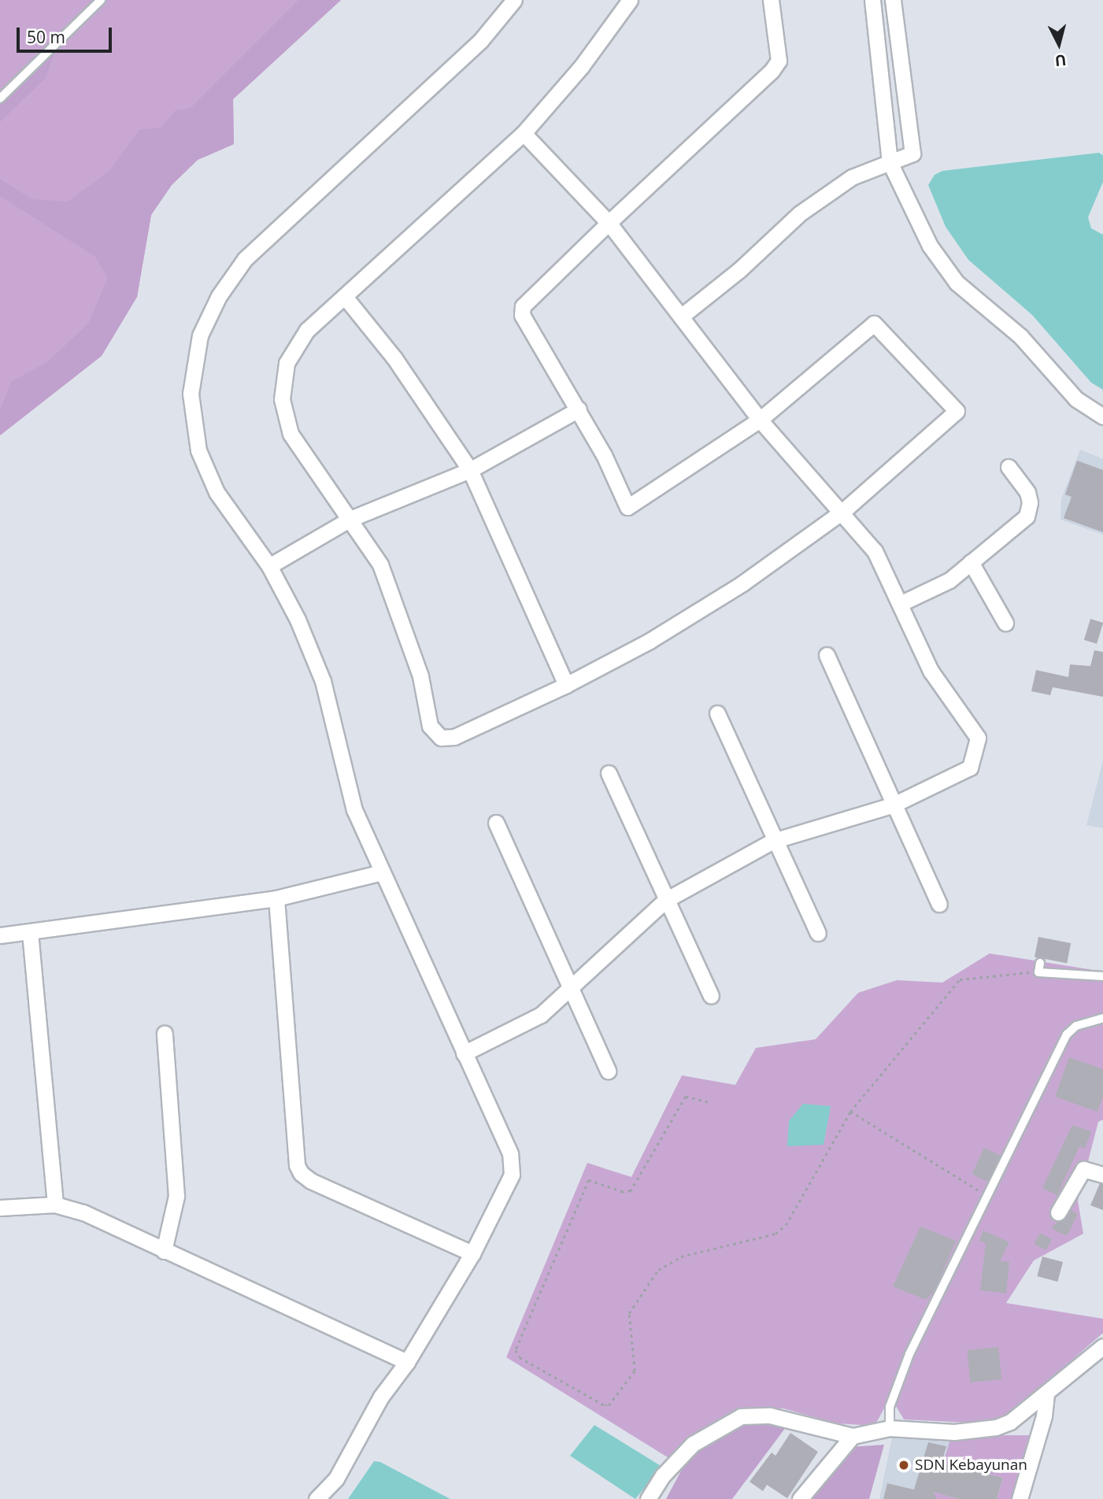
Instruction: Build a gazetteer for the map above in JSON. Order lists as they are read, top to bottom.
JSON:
{
  "places": ["SDN Kebayunan"],
  "scale_bar": "50 m",
  "north": "bottom"
}
